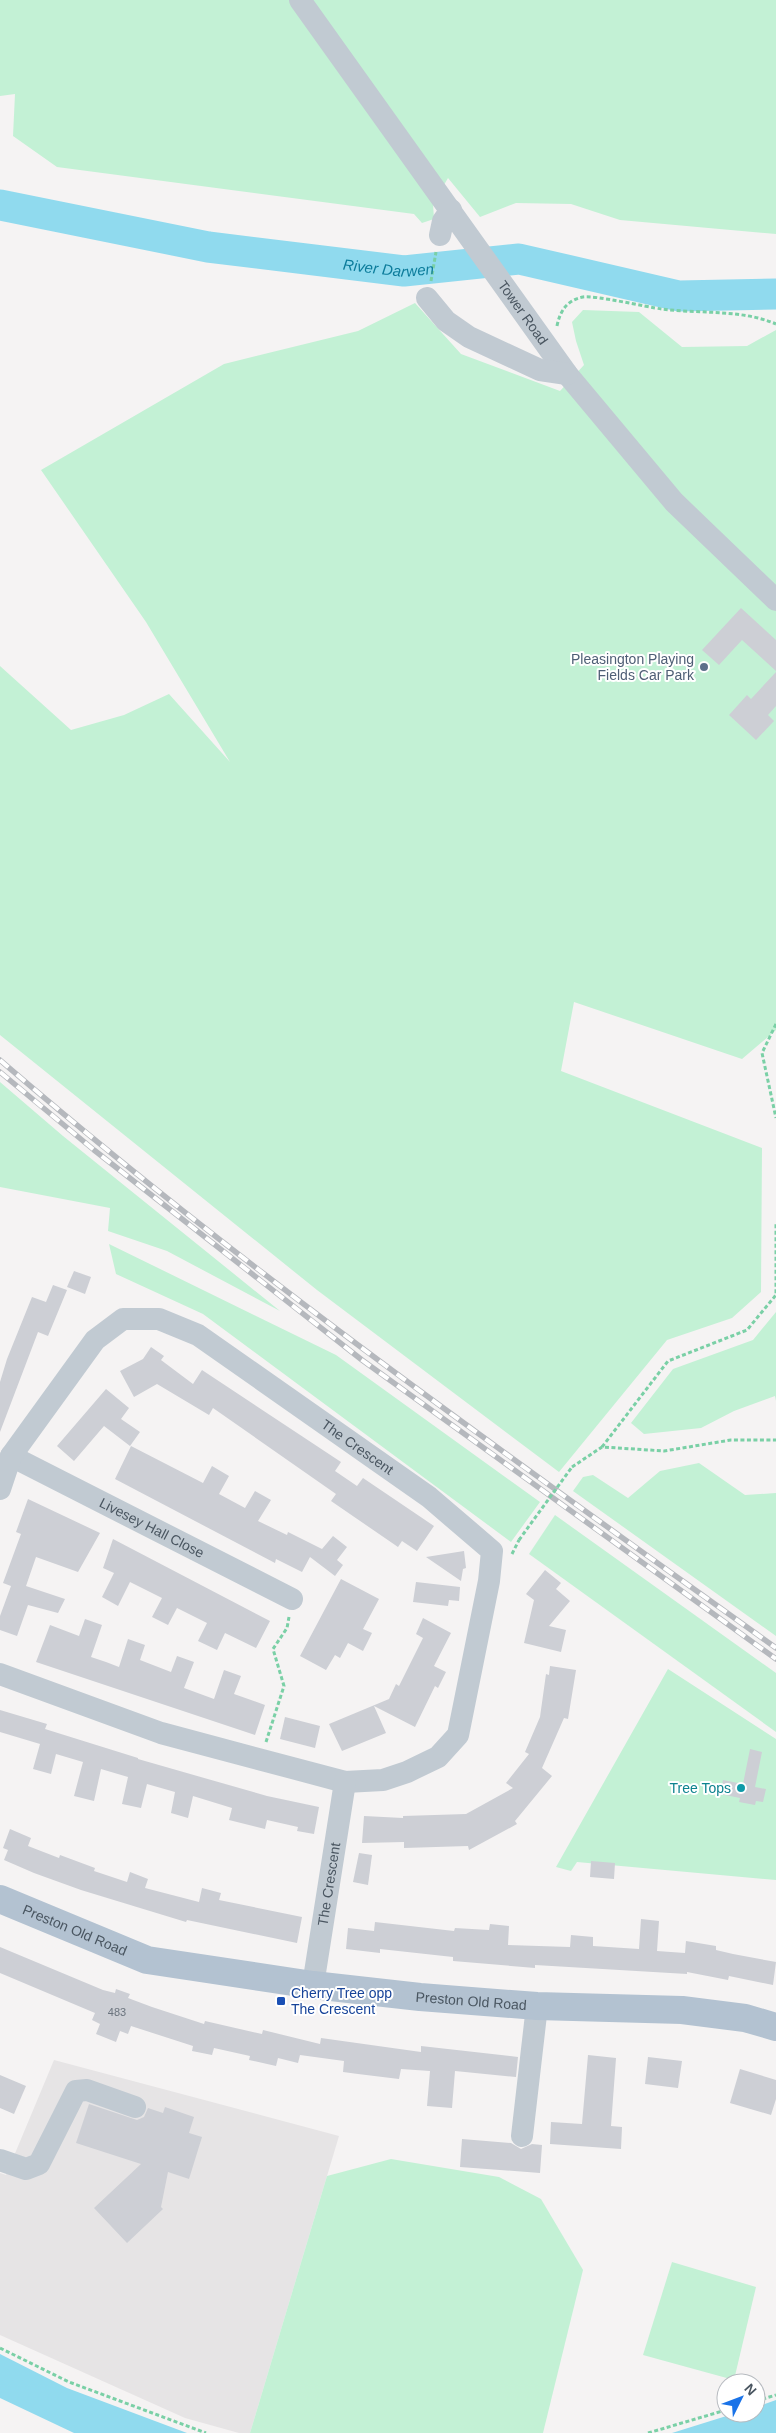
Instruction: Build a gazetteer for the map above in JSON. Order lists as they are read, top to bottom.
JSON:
{
  "streets": {
    "main road": ["Preston Old Road"],
    "street": ["Tower Road", "The Crescent", "Livesey Hall Close"]
  },
  "crossings": [
    ["The Crescent", "Livesey Hall Close"],
    ["The Crescent", "Preston Old Road"]
  ],
  "water": ["River Darwen"],
  "places": {
    "other": ["Pleasington Playing Fields Car Park", "Tree Tops"],
    "transit": ["Cherry Tree opp The Crescent"]
  },
  "house_numbers": ["483"],
  "north": "top right"
}
